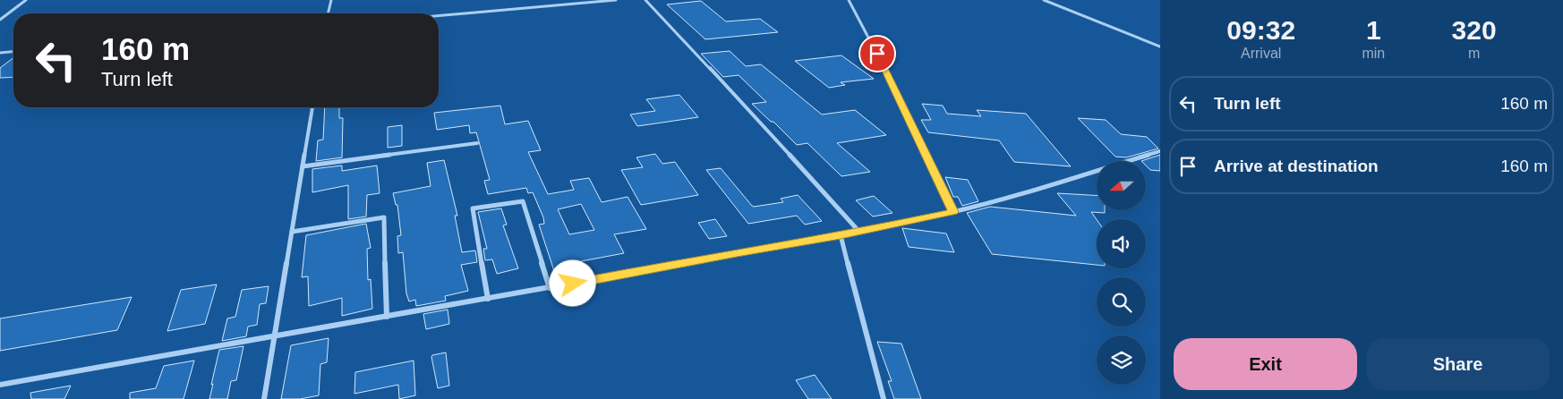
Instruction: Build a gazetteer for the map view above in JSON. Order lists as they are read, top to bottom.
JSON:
{
  "north": "left",
  "page": {
    "eta": [
      "09:32",
      "Arrival",
      "1",
      "min",
      "320",
      "m"
    ],
    "turn": ["160 m", "Turn left"],
    "list": [
      {
        "name": "Turn left",
        "value": "160 m"
      },
      {
        "name": "Arrive at destination",
        "value": "160 m"
      }
    ],
    "buttons": ["Exit", "Share"]
  }
}
